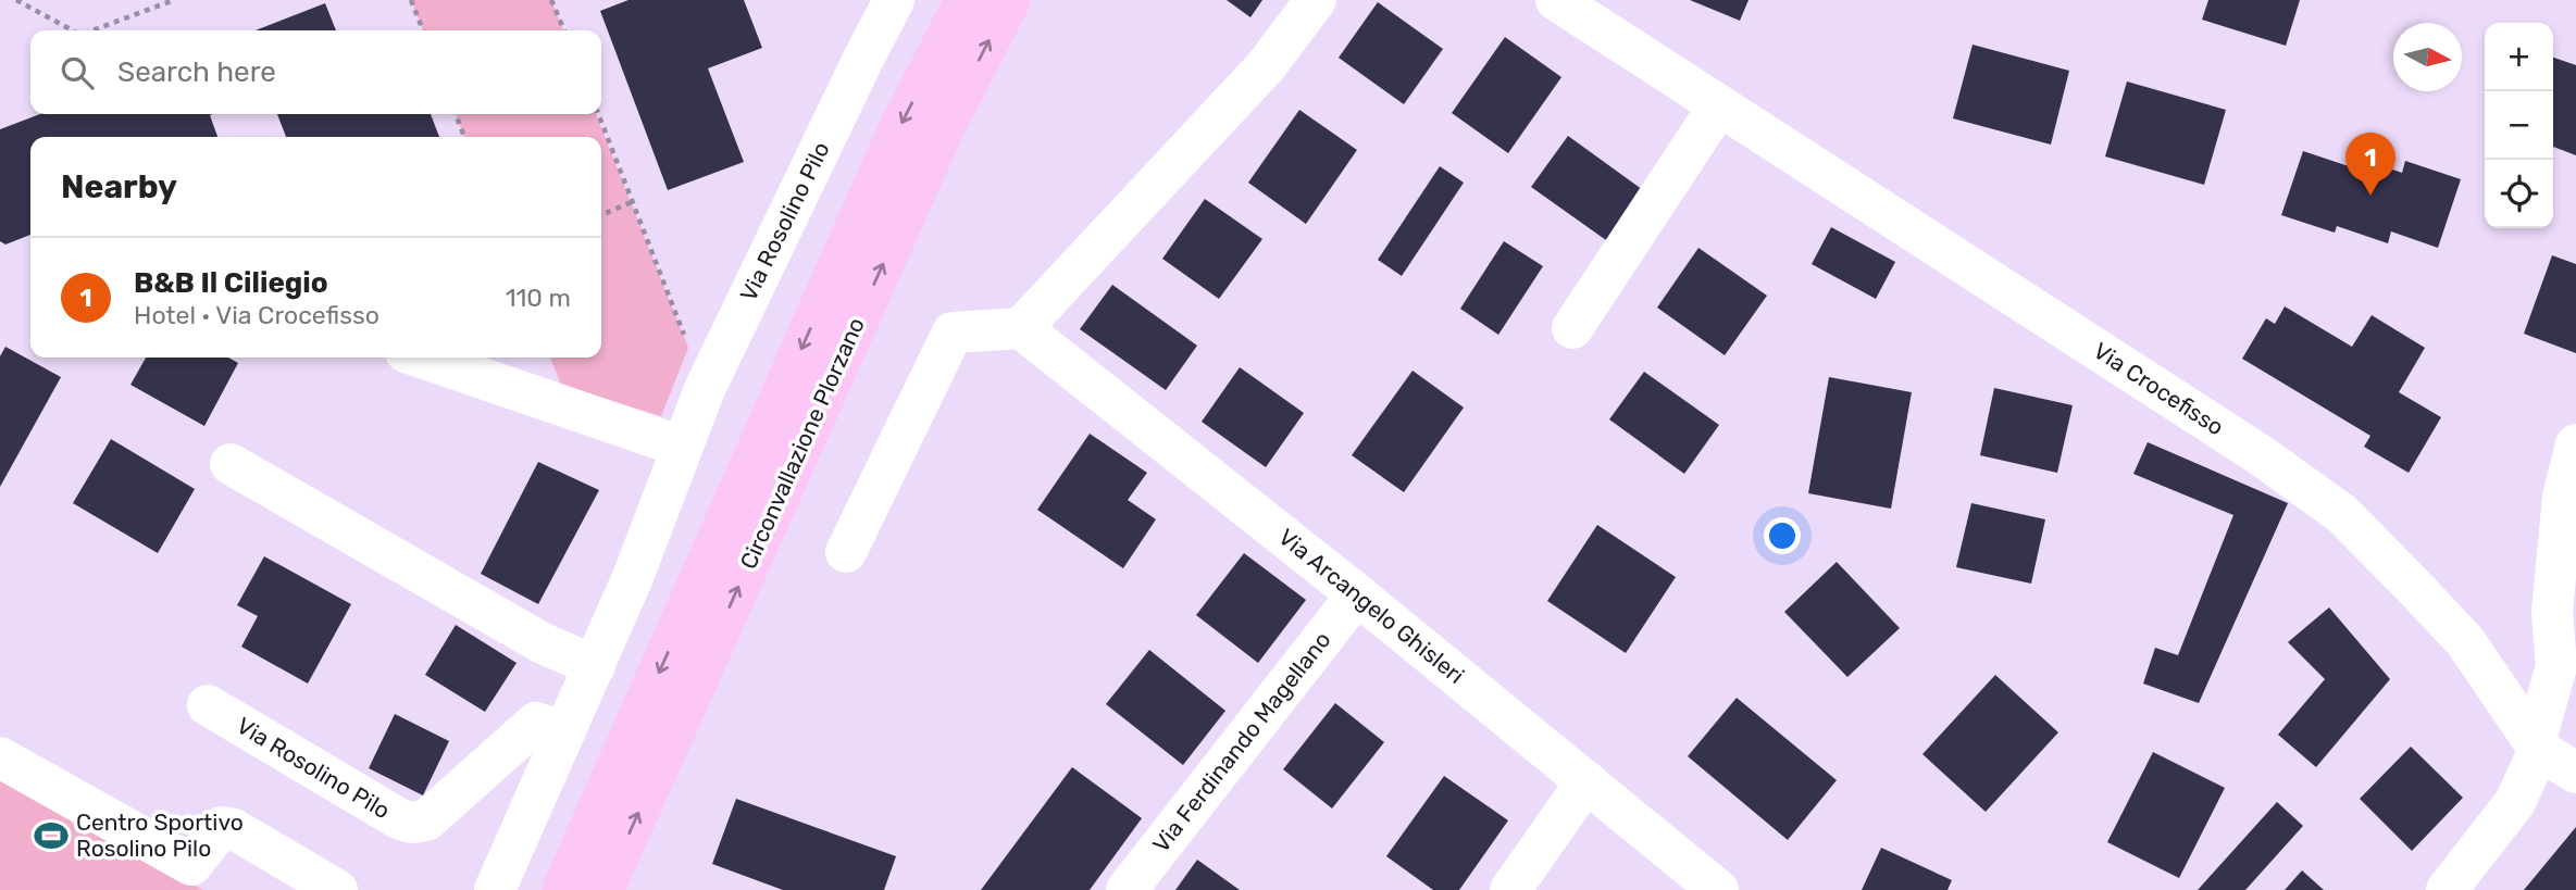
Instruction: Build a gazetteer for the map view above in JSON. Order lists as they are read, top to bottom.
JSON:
{
  "streets": {
    "highway": ["Circonvallazione Plorzano"],
    "street": [
      "Via Rosolino Pilo",
      "Via Crocefisso",
      "Via Arcangelo Ghisleri",
      "Via Ferdinando Magellano"
    ]
  },
  "crossings": [
    ["Via Arcangelo Ghisleri", "Via Ferdinando Magellano"]
  ],
  "places": {
    "sports": ["Centro Sportivo Rosolino Pilo"]
  },
  "north": "right",
  "page": {
    "map_buttons": ["+", "−"],
    "search": "Search here",
    "pins": "1",
    "heading": "Nearby",
    "list": [
      {
        "mark": "1",
        "name": "B&B Il Ciliegio",
        "note": "Hotel · Via Crocefisso",
        "value": "110 m"
      }
    ]
  }
}
